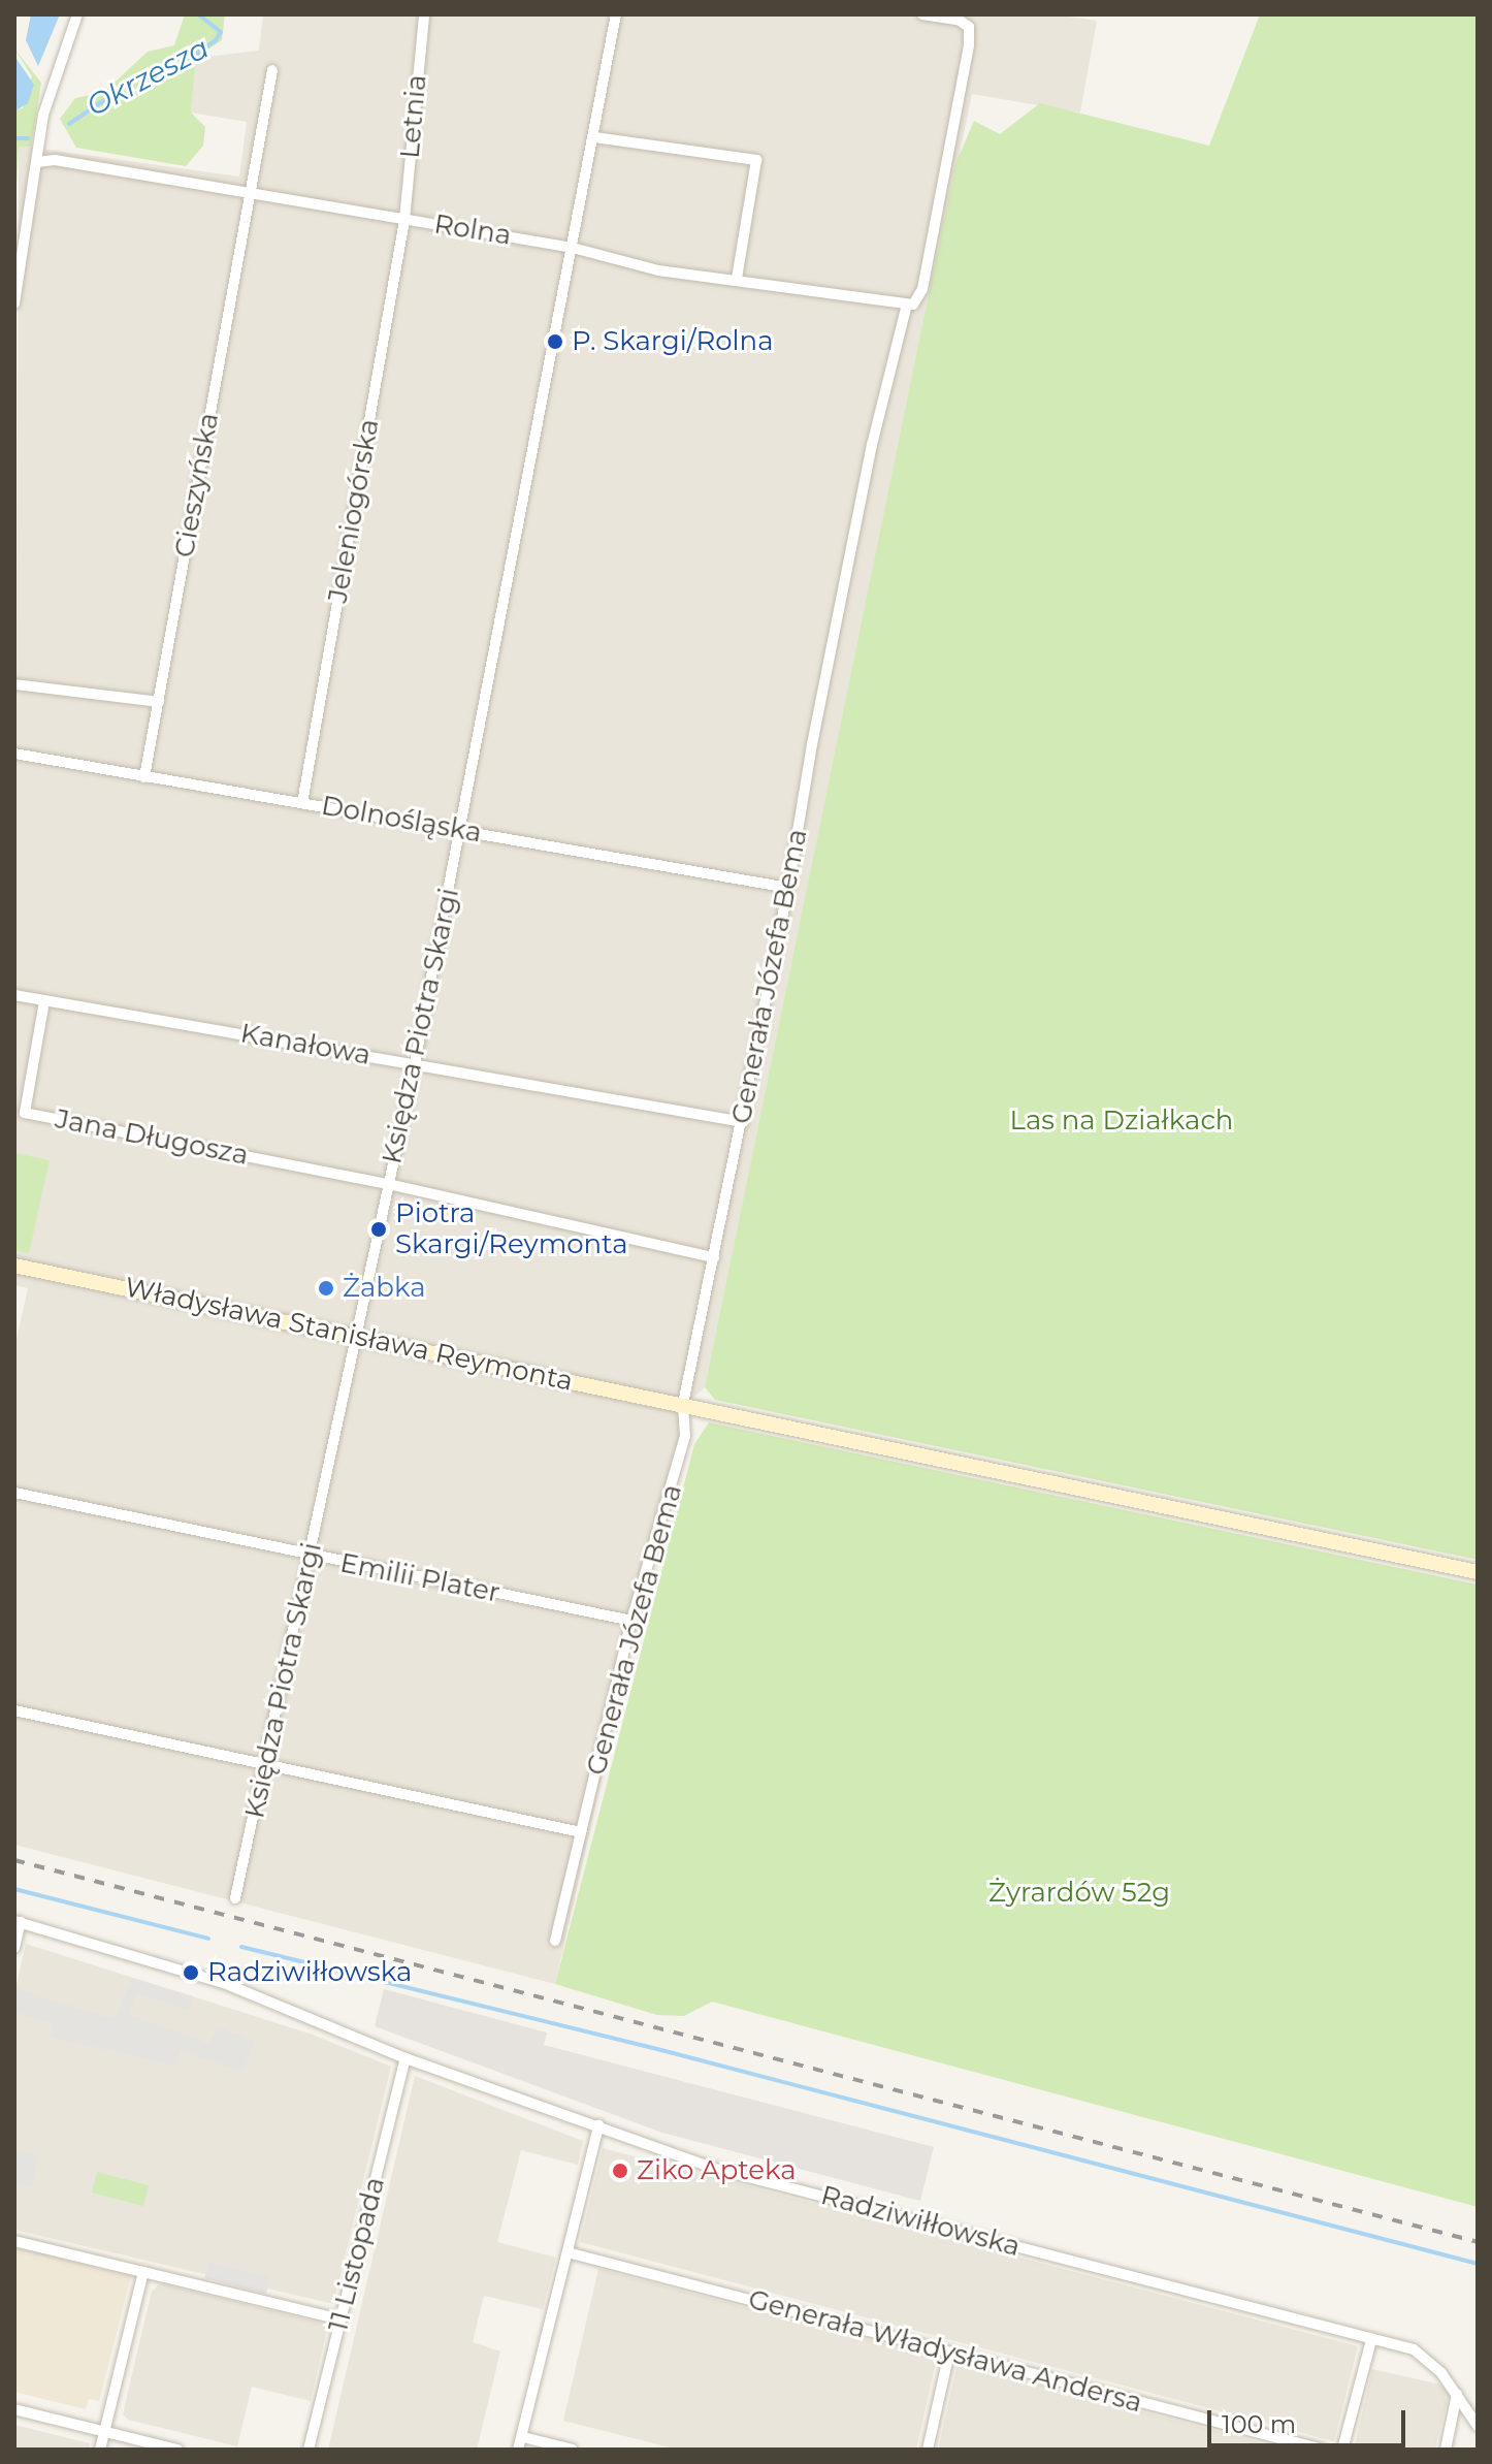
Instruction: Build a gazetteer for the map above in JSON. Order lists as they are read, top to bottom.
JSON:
{
  "streets": {
    "main road": ["Władysława Stanisława Reymonta"],
    "street": [
      "Letnia",
      "Rolna",
      "Cieszyńska",
      "Jeleniogórska",
      "Dolnośląska",
      "Generała Józefa Bema",
      "Księdza Piotra Skargi",
      "Kanałowa",
      "Jana Długosza",
      "Emilii Plater",
      "Radziwiłłowska",
      "11 Listopada",
      "Generała Władysława Andersa"
    ]
  },
  "crossings": [
    ["Letnia", "Rolna"],
    ["Letnia", "Jeleniogórska"],
    ["Rolna", "Cieszyńska"],
    ["Rolna", "Jeleniogórska"],
    ["Rolna", "Generała Józefa Bema"],
    ["Rolna", "Księdza Piotra Skargi"],
    ["Cieszyńska", "Dolnośląska"],
    ["Jeleniogórska", "Dolnośląska"],
    ["Dolnośląska", "Generała Józefa Bema"],
    ["Dolnośląska", "Księdza Piotra Skargi"],
    ["Generała Józefa Bema", "Kanałowa"],
    ["Generała Józefa Bema", "Władysława Stanisława Reymonta"],
    ["Generała Józefa Bema", "Emilii Plater"],
    ["Księdza Piotra Skargi", "Kanałowa"],
    ["Księdza Piotra Skargi", "Jana Długosza"],
    ["Księdza Piotra Skargi", "Władysława Stanisława Reymonta"],
    ["Księdza Piotra Skargi", "Emilii Plater"],
    ["Kanałowa", "Jana Długosza"],
    ["Radziwiłłowska", "11 Listopada"]
  ],
  "water": ["Okrzesza"],
  "parks": ["Las na Działkach", "Żyrardów 52g"],
  "places": [
    "P. Skargi/Rolna",
    "Piotra Skargi/Reymonta",
    "Żabka",
    "Radziwiłłowska",
    "Ziko Apteka"
  ],
  "scale_bar": "100 m"
}
